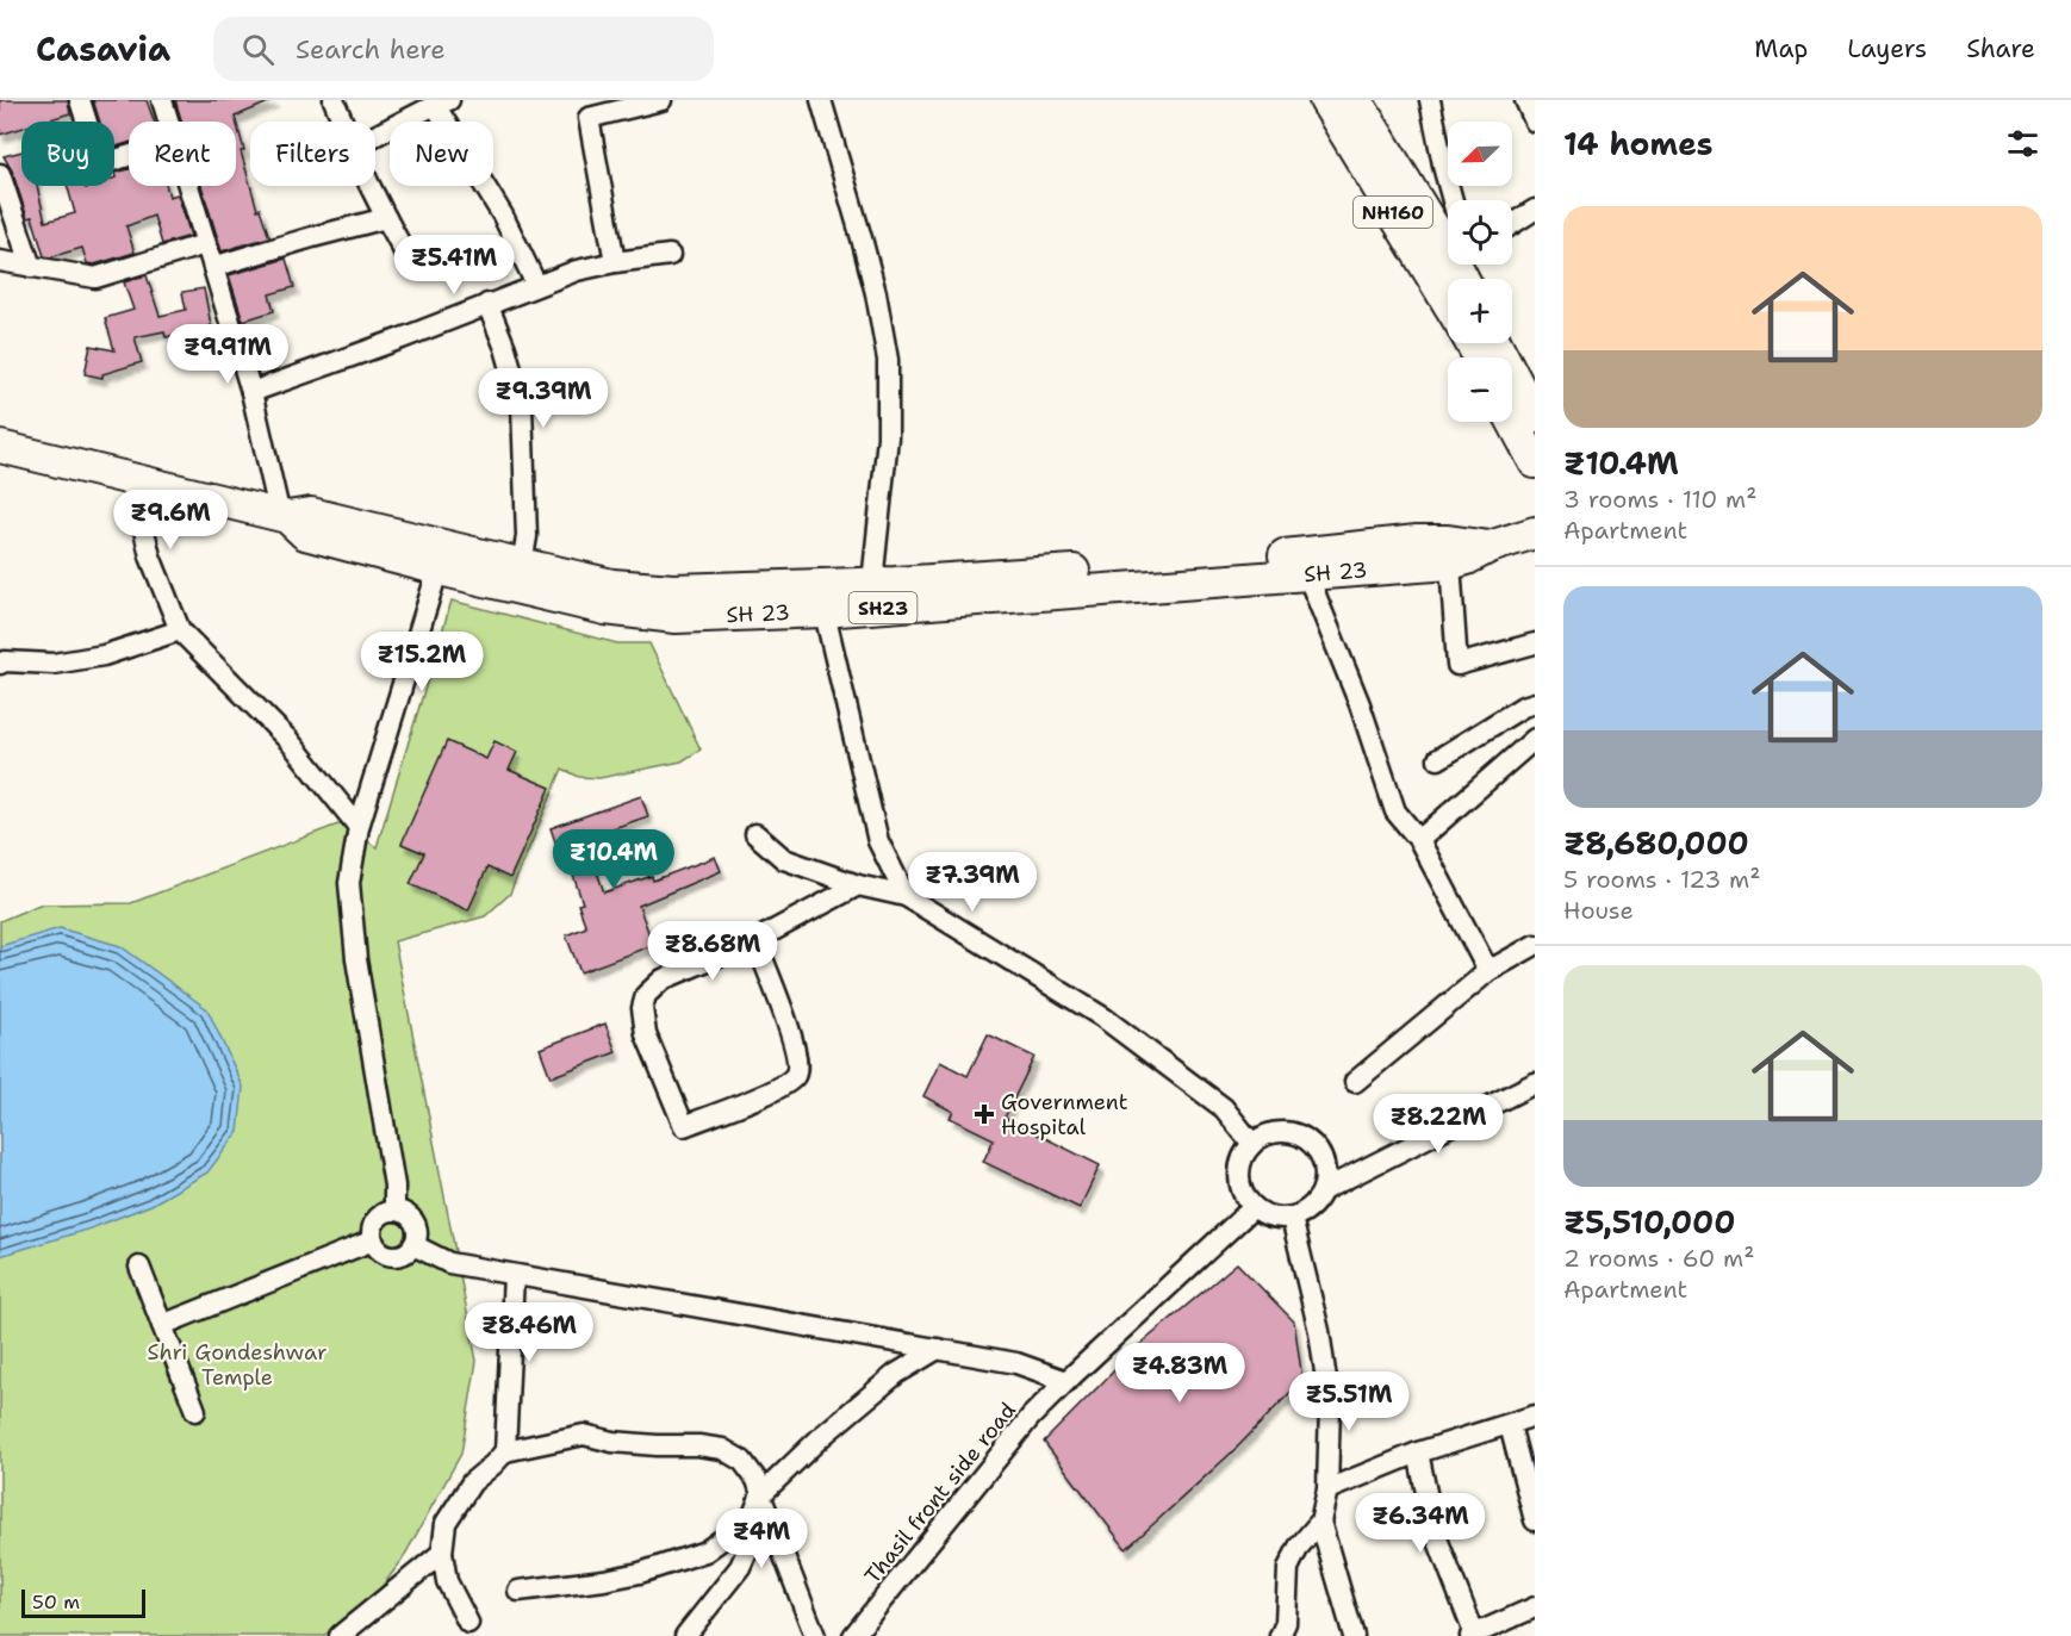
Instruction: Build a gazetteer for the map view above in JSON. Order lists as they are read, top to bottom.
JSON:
{
  "streets": {
    "main road": ["NH160", "SH 23"],
    "street": ["Thasil front side road"]
  },
  "parks": ["Shri Gondeshwar Temple"],
  "places": {
    "health": ["Government Hospital"]
  },
  "scale_bar": "50 m",
  "north": "bottom left",
  "page": {
    "header": "Casavia",
    "search": "Search here",
    "nav": ["Map", "Layers", "Share"],
    "heading": "14 homes",
    "map_buttons": ["+", "−"],
    "chip": [
      "Buy",
      "Rent",
      "Filters",
      "New"
    ],
    "list": [
      {
        "name": "₹10.4M",
        "note": "3 rooms · 110 m² · Apartment"
      },
      {
        "name": "₹8,680,000",
        "note": "5 rooms · 123 m² · House"
      },
      {
        "name": "₹5,510,000",
        "note": "2 rooms · 60 m² · Apartment"
      }
    ],
    "price": [
      "₹5.41M",
      "₹9.91M",
      "₹9.39M",
      "₹9.6M",
      "₹15.2M",
      "₹10.4M",
      "₹7.39M",
      "₹8.68M",
      "₹8.22M",
      "₹8.46M",
      "₹4.83M",
      "₹5.51M",
      "₹6.34M",
      "₹4M"
    ],
    "scale": "50 m"
  }
}
